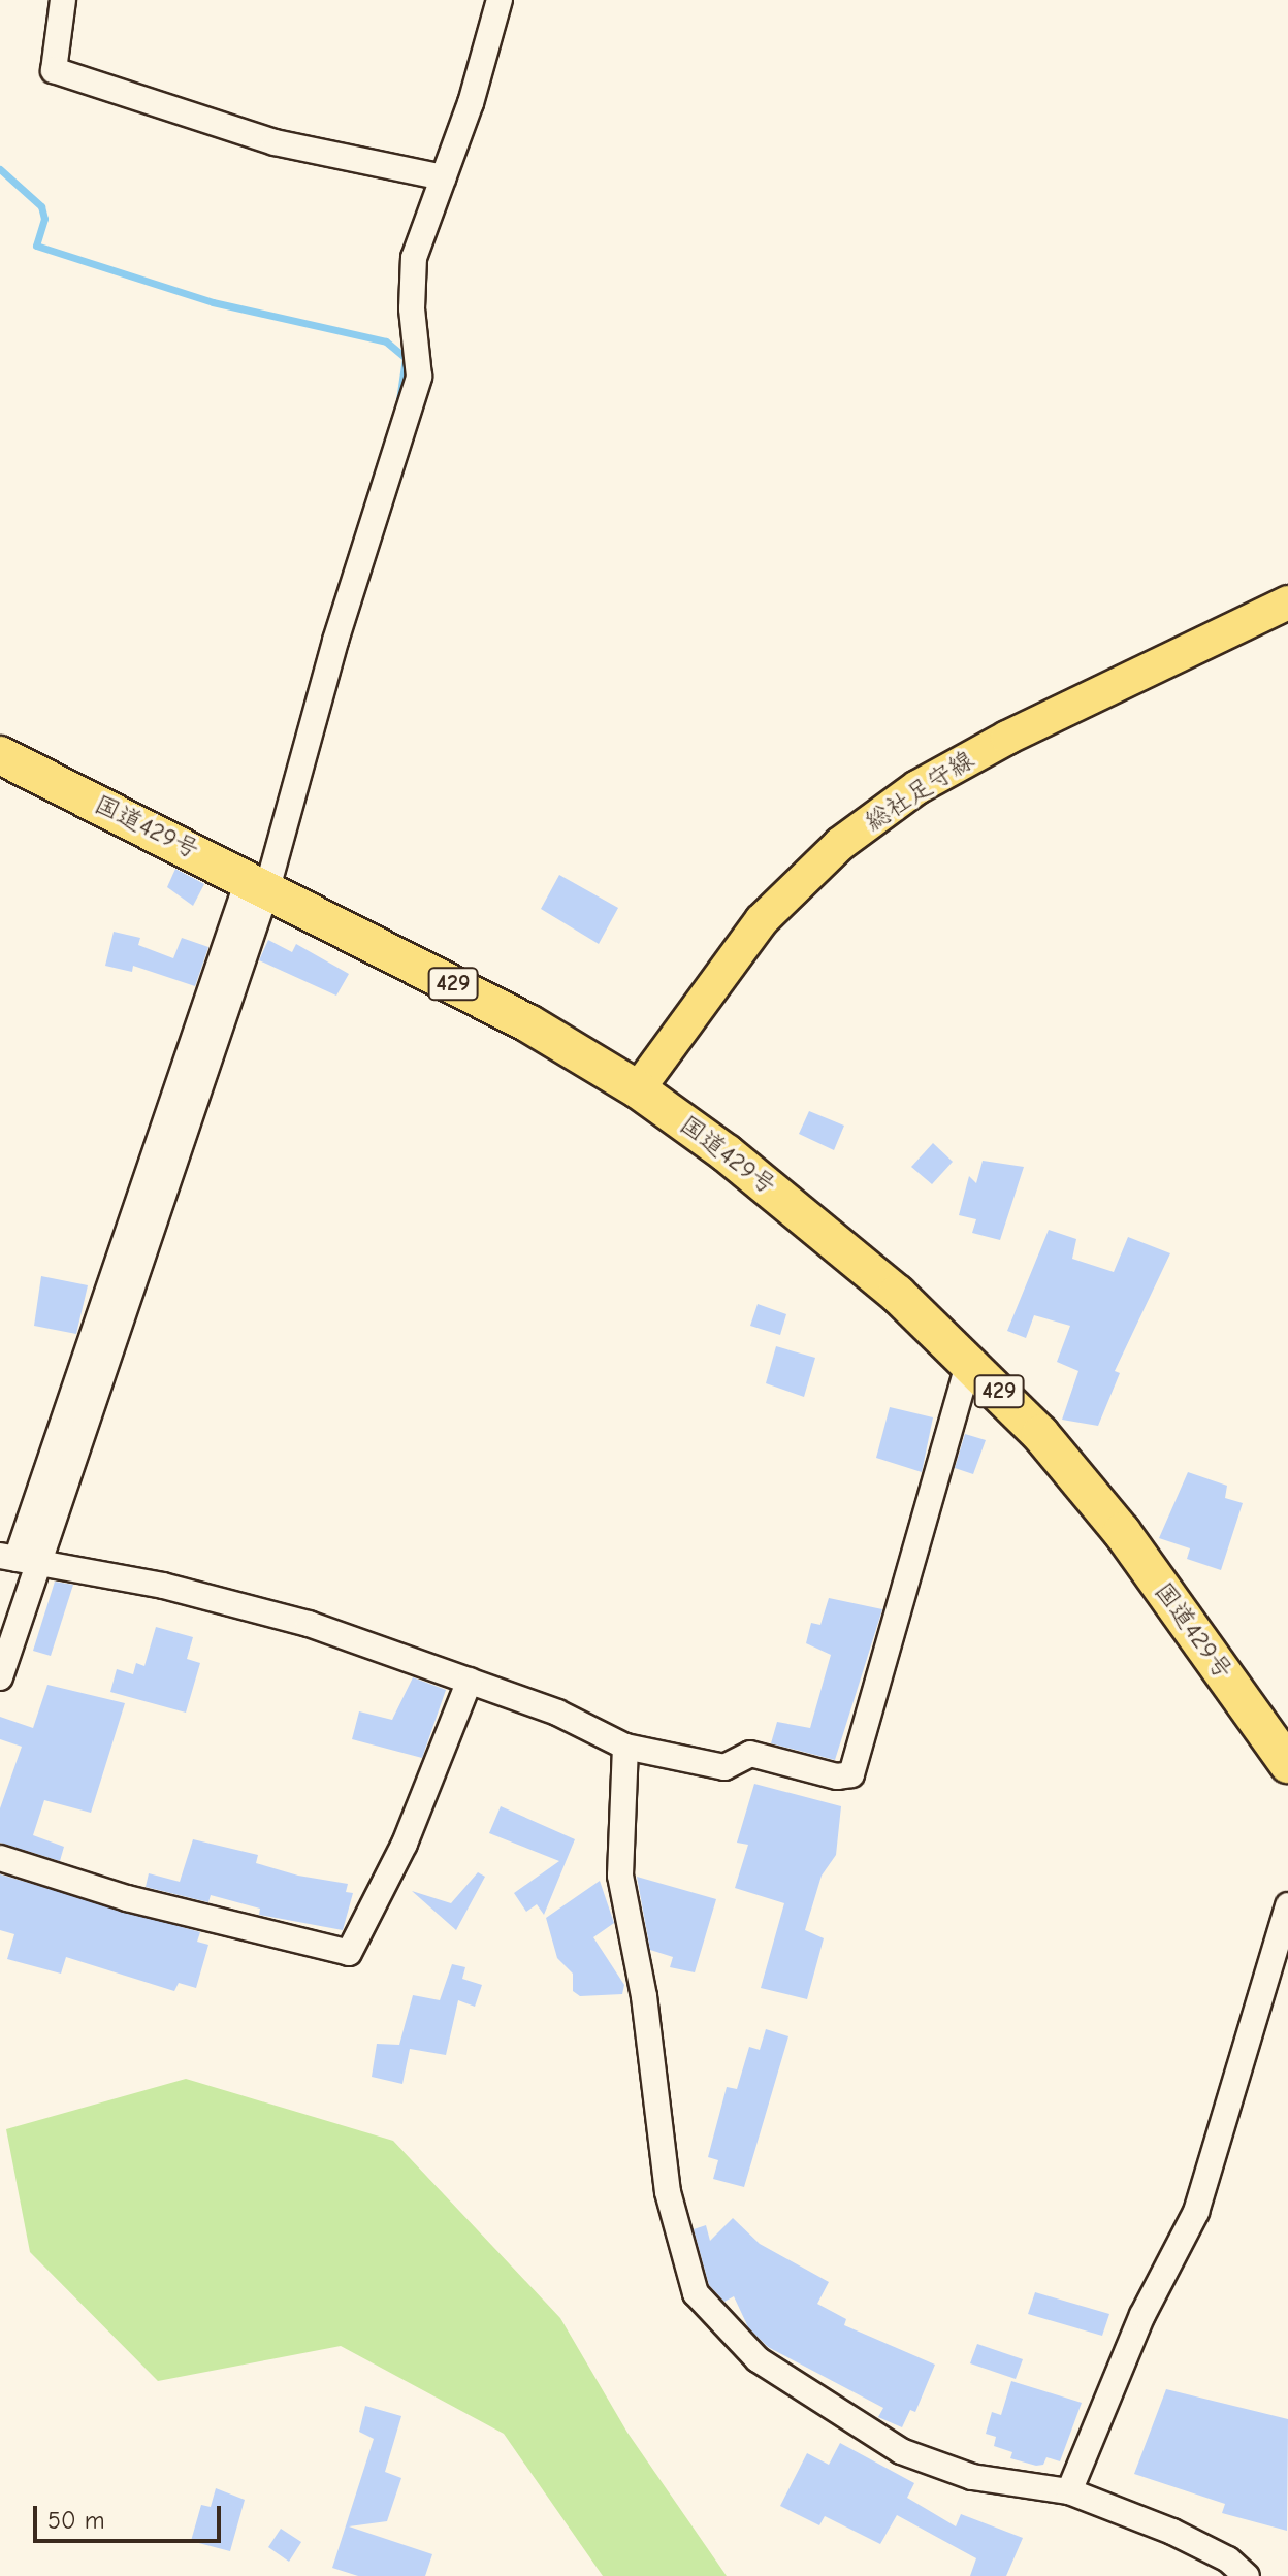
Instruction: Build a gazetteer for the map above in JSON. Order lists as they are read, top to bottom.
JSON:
{
  "streets": {
    "highway": ["国道429号", "429"],
    "main road": ["総社足守線"]
  },
  "crossings": [
    ["総社足守線", "国道429号"]
  ],
  "scale_bar": "50 m"
}
